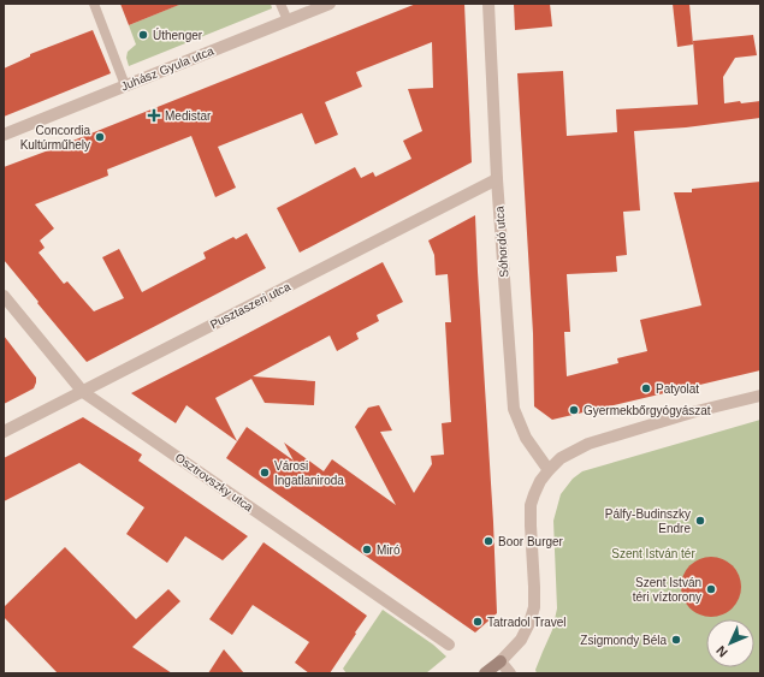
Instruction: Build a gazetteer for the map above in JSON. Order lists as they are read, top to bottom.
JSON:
{
  "streets": {
    "street": [
      "Juhász Gyula utca",
      "Sóhordó utca",
      "Pusztaszeri utca",
      "Osztrovszky utca"
    ]
  },
  "crossings": [
    ["Sóhordó utca", "Pusztaszeri utca"],
    ["Pusztaszeri utca", "Osztrovszky utca"]
  ],
  "parks": ["Szent István tér"],
  "places": {
    "other": [
      "Úthenger",
      "Concordia Kultúrműhely",
      "Patyolat",
      "Gyermekbőrgyógyászat",
      "Városi Ingatlaniroda",
      "Pálfy-Budinszky Endre",
      "Boor Burger",
      "Miró",
      "Szent István téri víztorony",
      "Tatradol Travel",
      "Zsigmondy Béla"
    ],
    "health": ["Medistar"]
  },
  "north": "bottom left"
}
